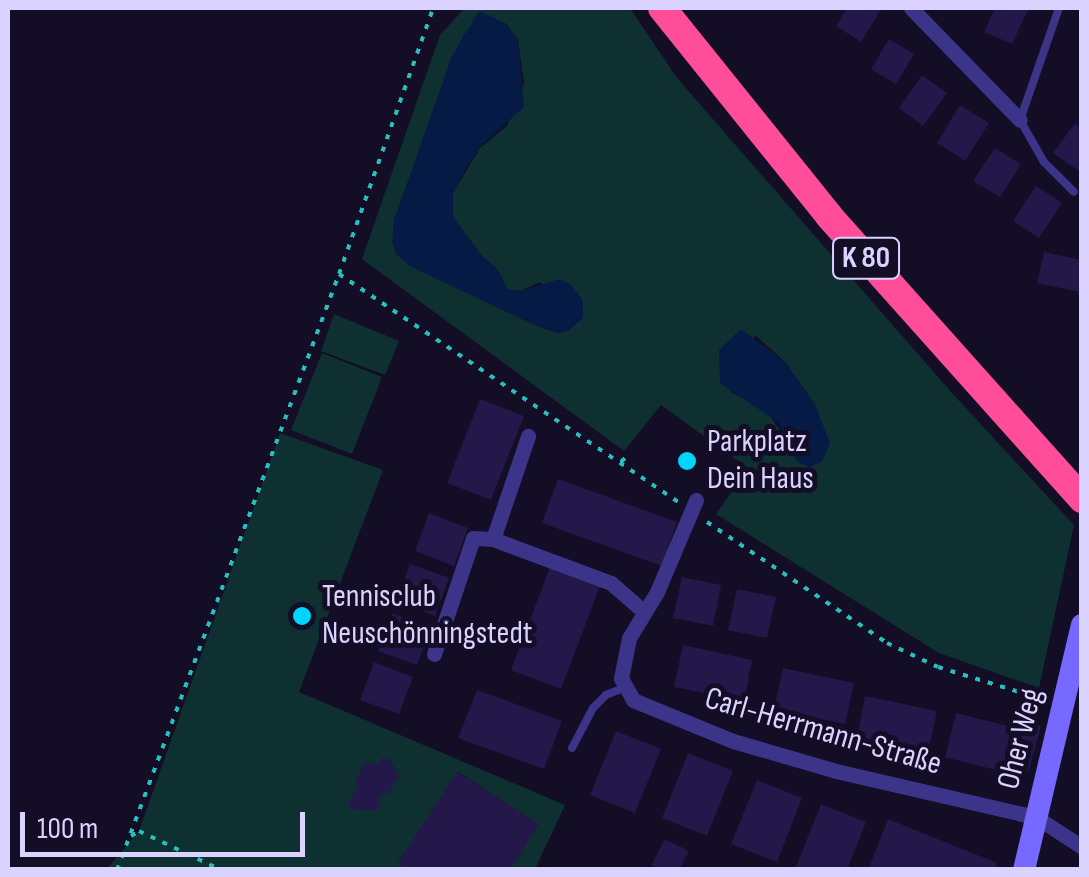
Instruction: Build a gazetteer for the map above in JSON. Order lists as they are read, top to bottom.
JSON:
{
  "streets": {
    "highway": ["K 80"],
    "street": ["Carl-Herrmann-Straße", "Oher Weg"]
  },
  "crossings": [
    ["Carl-Herrmann-Straße", "Oher Weg"]
  ],
  "places": ["Parkplatz Dein Haus", "Tennisclub Neuschönningstedt"],
  "scale_bar": "100 m"
}
